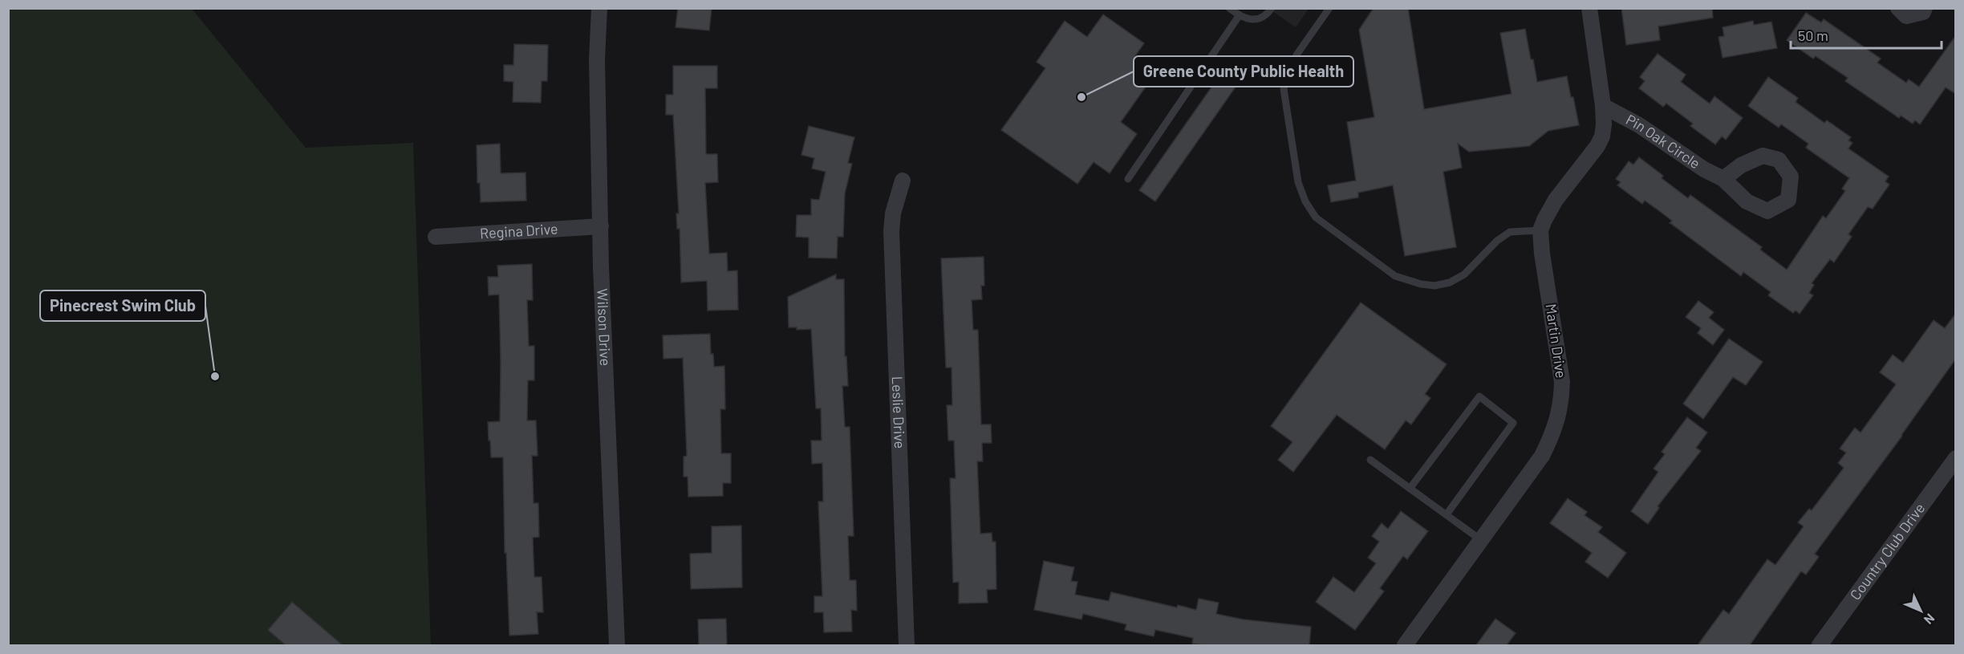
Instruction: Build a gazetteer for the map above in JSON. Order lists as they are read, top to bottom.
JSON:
{
  "streets": {
    "street": [
      "Pin Oak Circle",
      "Regina Drive",
      "Wilson Drive",
      "Martin Drive",
      "Leslie Drive",
      "Country Club Drive"
    ]
  },
  "crossings": [
    ["Regina Drive", "Wilson Drive"]
  ],
  "places": ["Greene County Public Health", "Pinecrest Swim Club"],
  "scale_bar": "50 m",
  "north": "bottom right"
}
